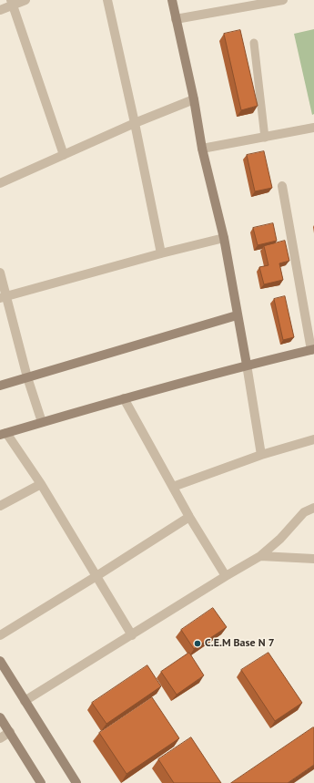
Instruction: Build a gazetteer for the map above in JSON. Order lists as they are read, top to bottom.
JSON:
{
  "places": ["C.E.M Base N 7"]
}
